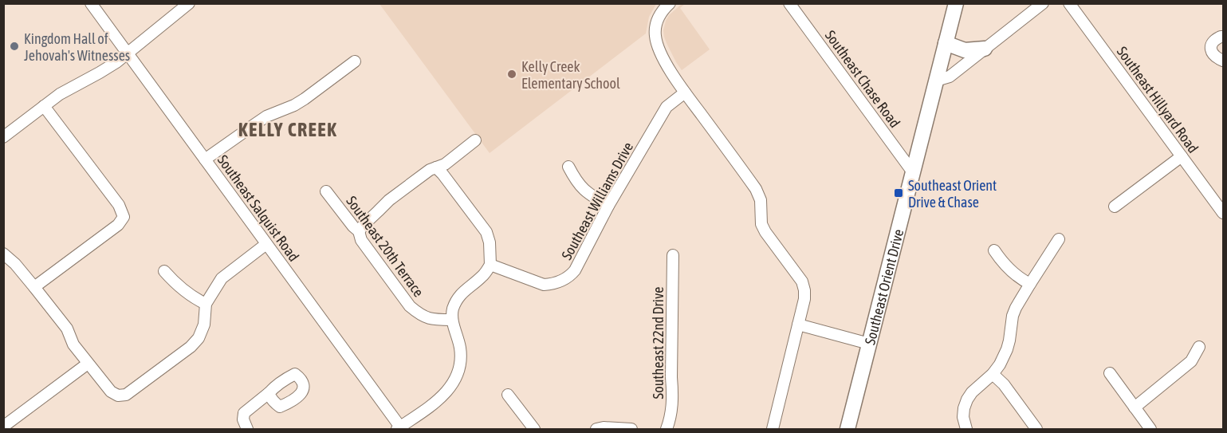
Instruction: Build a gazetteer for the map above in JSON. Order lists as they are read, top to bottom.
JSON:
{
  "streets": {
    "main road": ["Southeast Orient Drive"],
    "street": [
      "Southeast Chase Road",
      "Southeast Hillyard Road",
      "Southeast Williams Drive",
      "Southeast Salquist Road",
      "Southeast 20th Terrace",
      "Southeast 22nd Drive"
    ]
  },
  "crossings": [
    ["Southeast Chase Road", "Southeast Orient Drive"]
  ],
  "districts": ["KELLY CREEK"],
  "places": {
    "other": ["Kingdom Hall of Jehovah's Witnesses", "Kelly Creek Elementary School"],
    "transit": ["Southeast Orient Drive & Chase"]
  }
}
